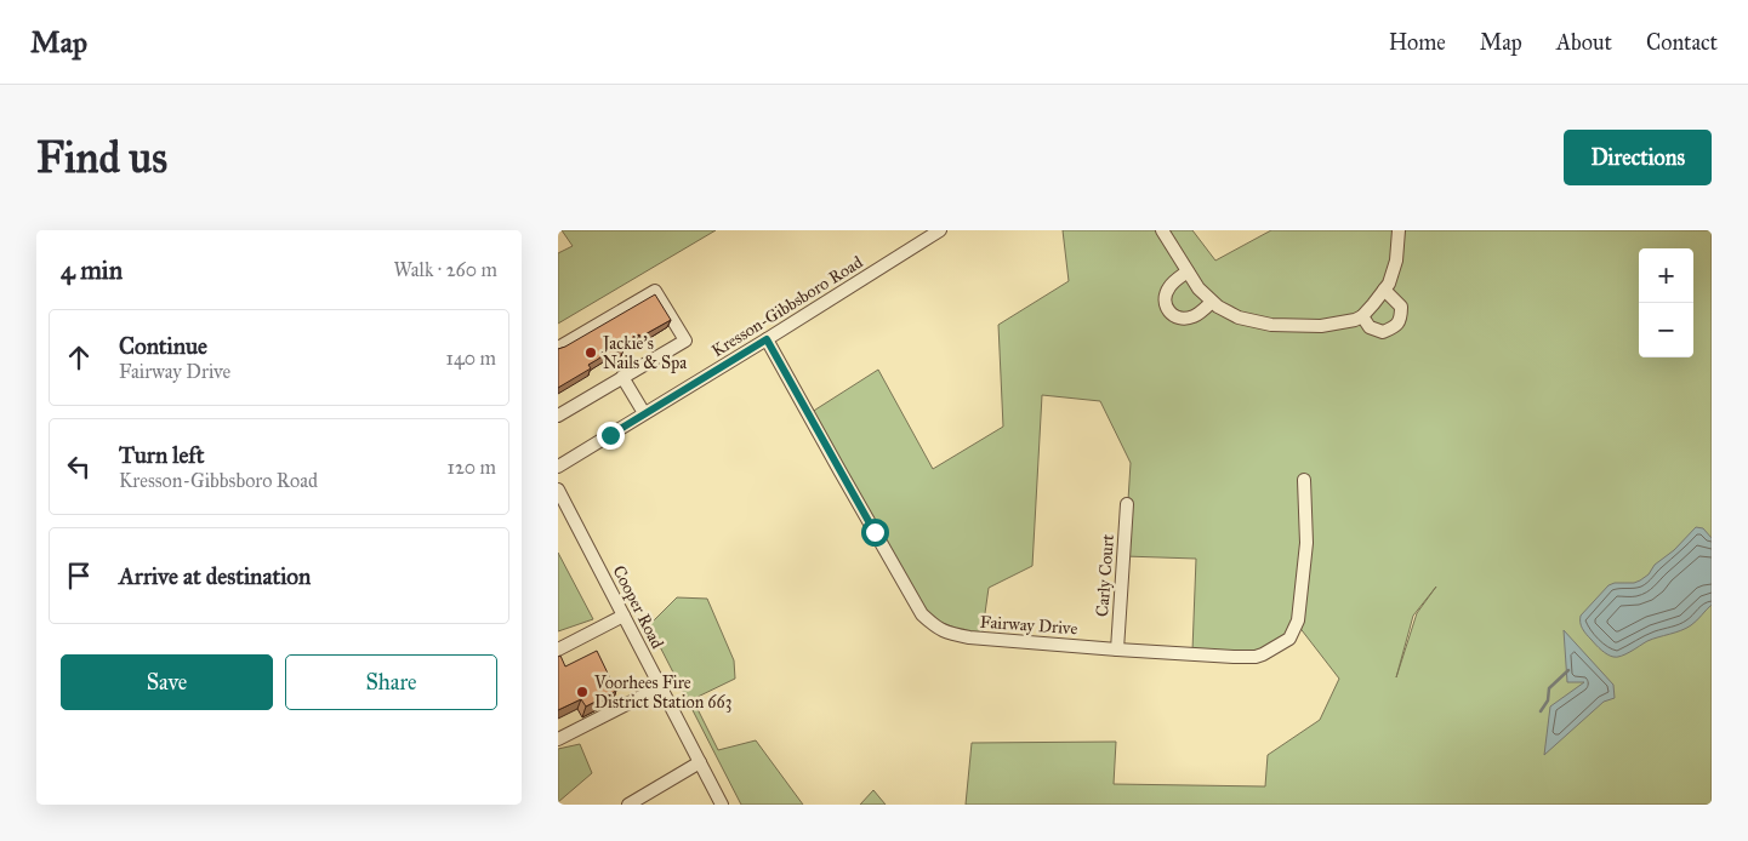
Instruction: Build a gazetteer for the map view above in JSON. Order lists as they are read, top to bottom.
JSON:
{
  "streets": {
    "street": [
      "Kresson-Gibbsboro Road",
      "Carly Court",
      "Cooper Road",
      "Fairway Drive"
    ]
  },
  "crossings": [
    ["Kresson-Gibbsboro Road", "Fairway Drive"],
    ["Carly Court", "Fairway Drive"]
  ],
  "places": ["Jackie's Nails & Spa", "Voorhees Fire District Station 663"],
  "page": {
    "header": "Map",
    "nav": [
      "Home",
      "Map",
      "About",
      "Contact"
    ],
    "buttons": [
      "Directions",
      ["Save", "Share"]
    ],
    "title": "Find us",
    "heading": ["4 min", "Walk · 260 m"],
    "map_buttons": ["+", "−"],
    "list": [
      ["Continue", "Fairway Drive", "140 m"],
      ["Turn left", "Kresson-Gibbsboro Road", "120 m"],
      "Arrive at destination"
    ]
  }
}
